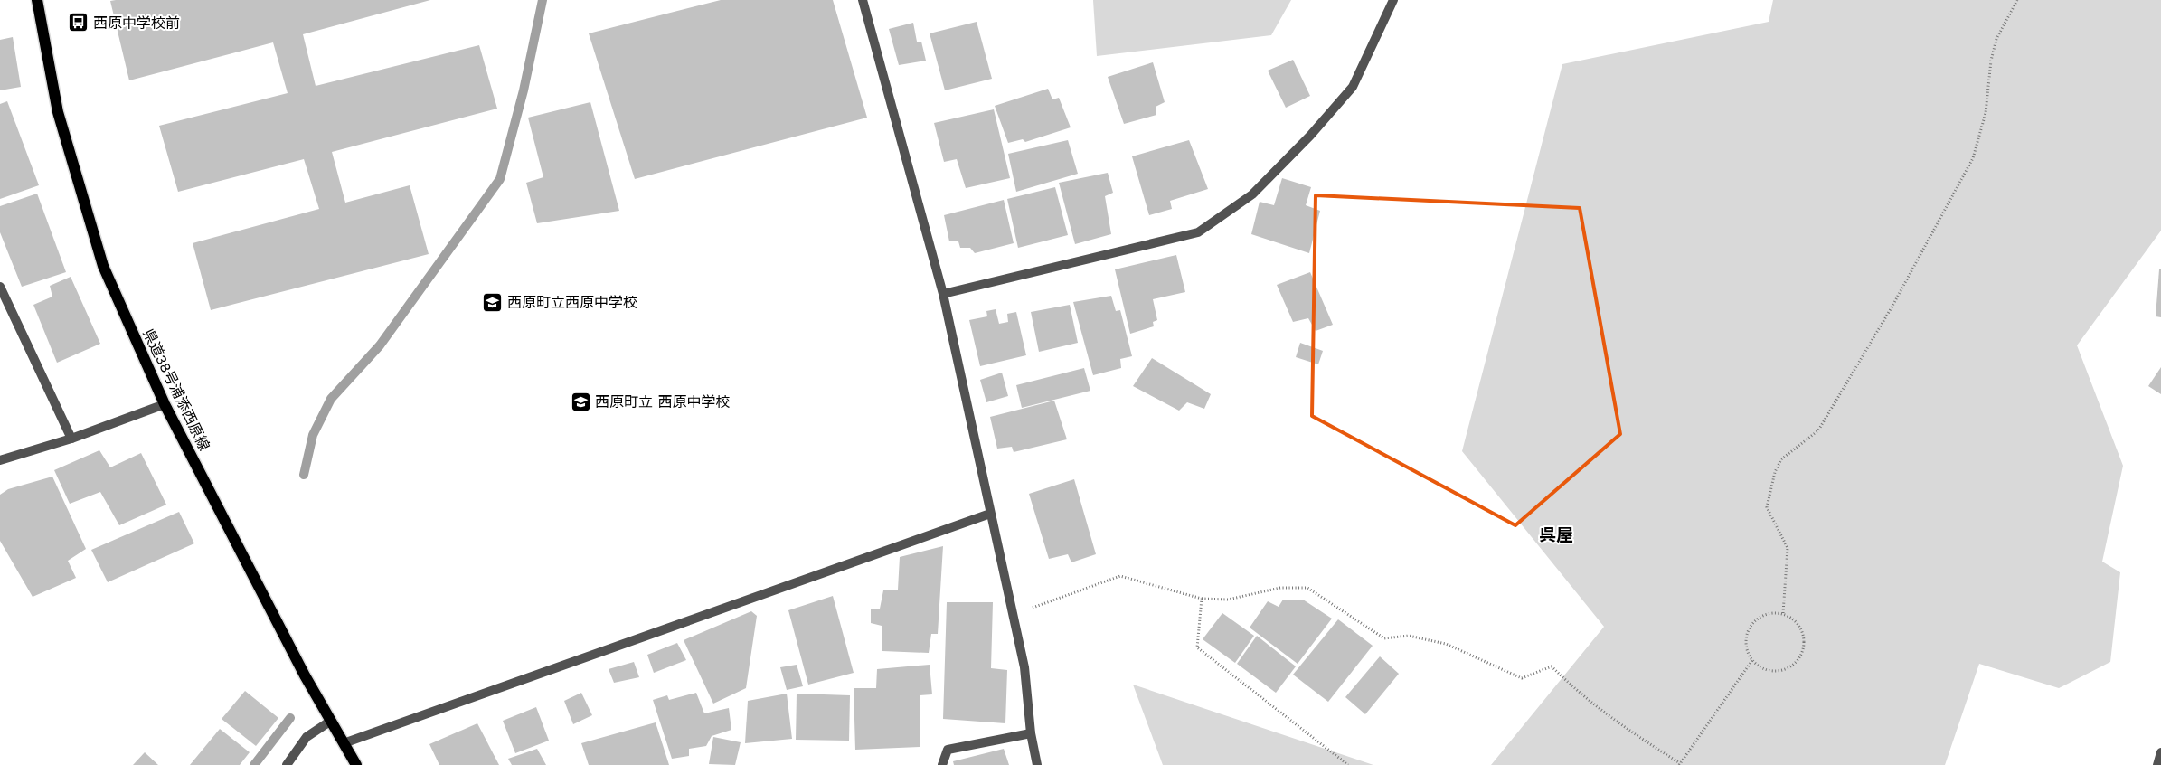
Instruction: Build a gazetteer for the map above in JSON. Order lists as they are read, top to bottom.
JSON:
{
  "streets": {
    "main road": ["県道38号浦添西原線"]
  },
  "districts": ["呉屋"],
  "places": {
    "bus stop": ["西原中学校前"],
    "school or university": ["西原町立西原中学校", "西原町立 西原中学校"]
  }
}
